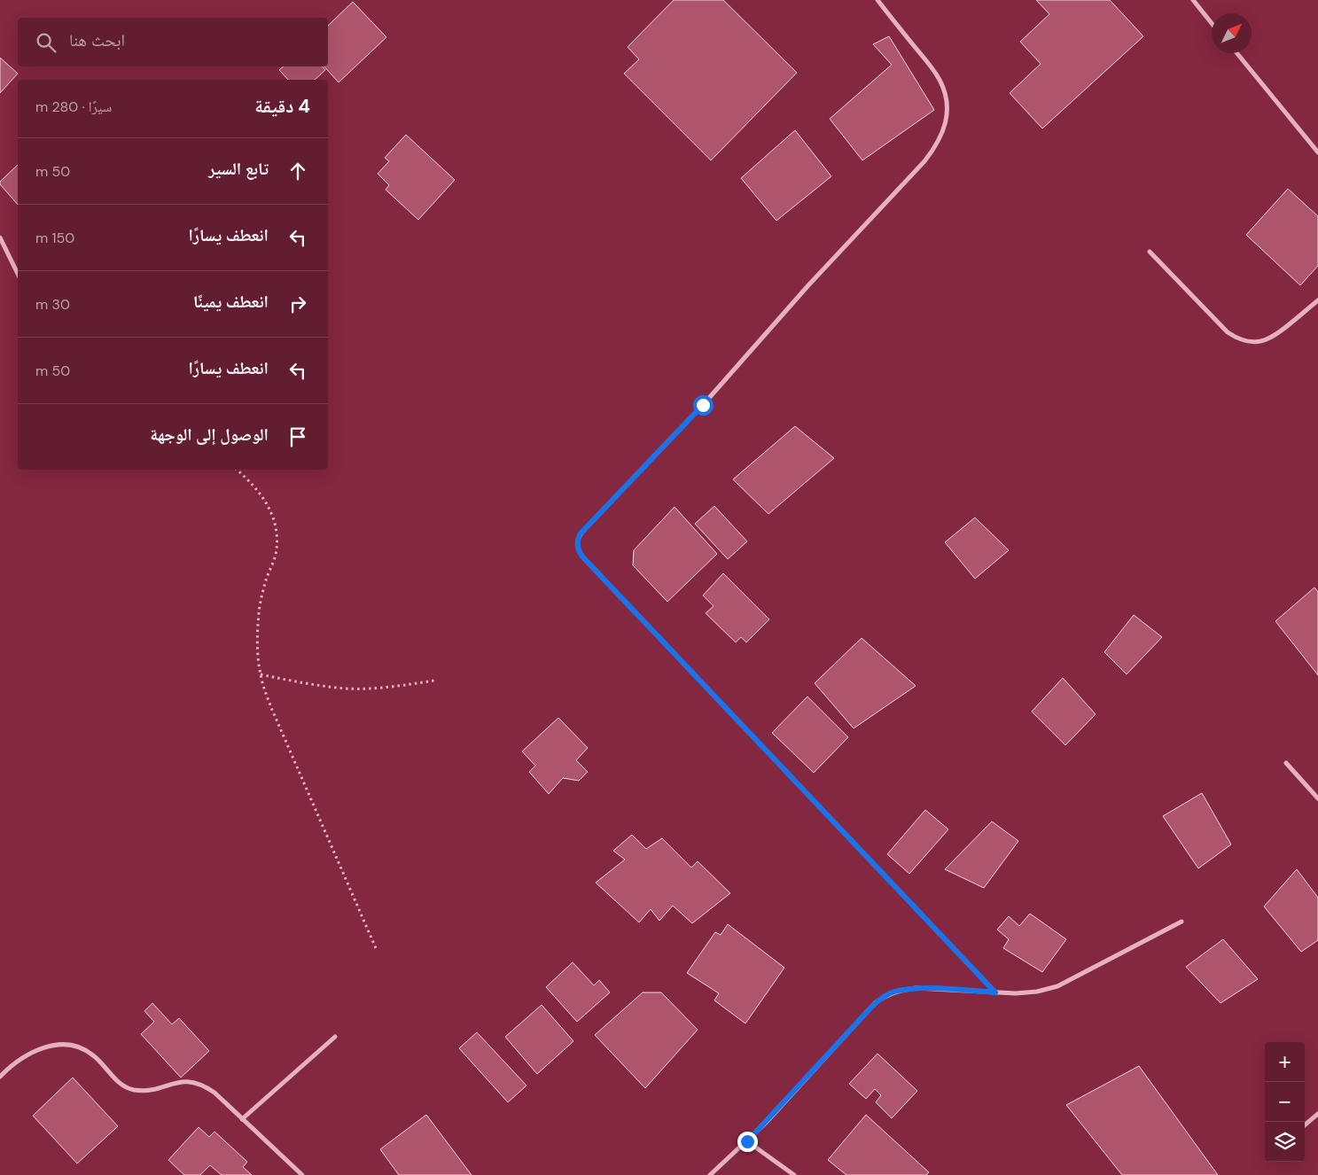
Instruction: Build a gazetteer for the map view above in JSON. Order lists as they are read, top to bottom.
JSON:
{
  "north": "top right",
  "page": {
    "search": "ابحث هنا",
    "heading": ["4 دقيقة", "سيرًا · 280 m"],
    "list": [
      ["تابع السير", "50 m"],
      ["انعطف يسارًا", "150 m"],
      ["انعطف يمينًا", "30 m"],
      ["انعطف يسارًا", "50 m"],
      "الوصول إلى الوجهة"
    ],
    "map_buttons": ["+", "−"]
  }
}
